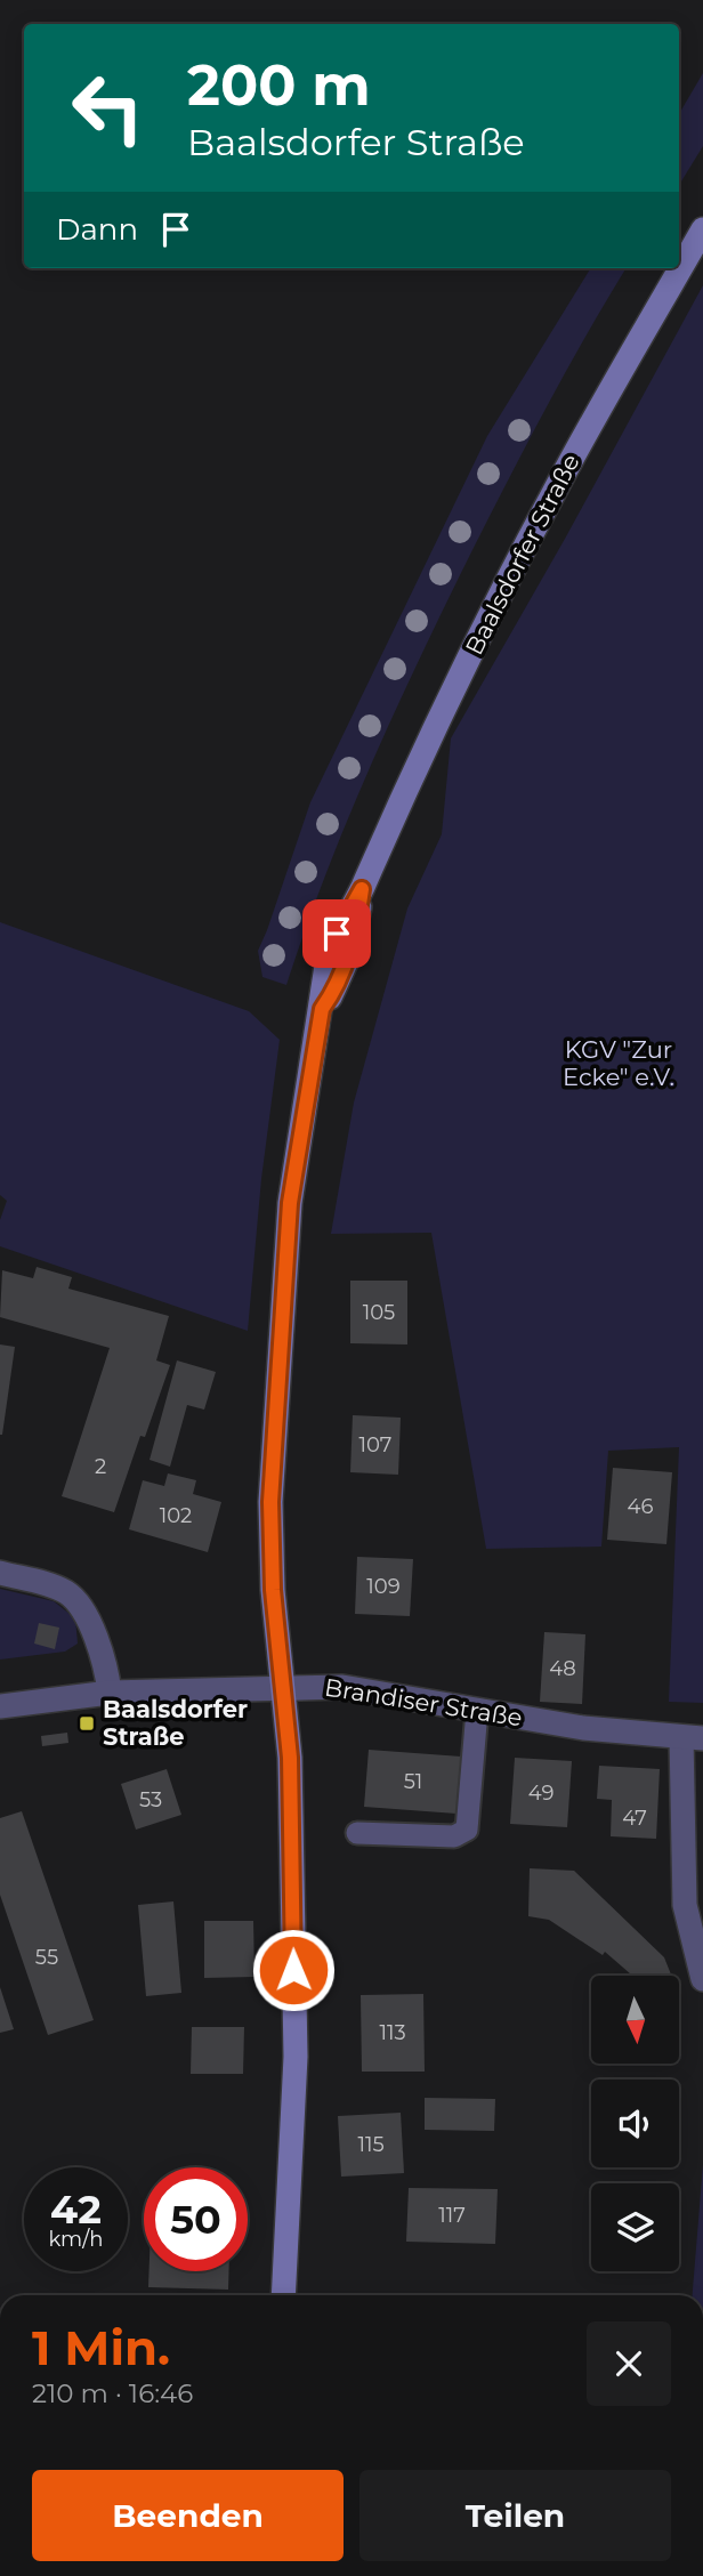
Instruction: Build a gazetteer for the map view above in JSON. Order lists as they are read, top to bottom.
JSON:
{
  "streets": {
    "main road": ["Baalsdorfer Straße"],
    "street": ["Brandiser Straße"]
  },
  "crossings": [
    ["Baalsdorfer Straße", "Brandiser Straße"]
  ],
  "parks": ["KGV \"Zur Ecke\" e.V."],
  "places": {
    "transit": ["Baalsdorfer Straße"]
  },
  "house_numbers": [
    "105",
    "107",
    "2",
    "46",
    "102",
    "109",
    "48",
    "51",
    "49",
    "53",
    "47",
    "55",
    "113",
    "115",
    "117"
  ],
  "north": "bottom",
  "page": {
    "turn": ["200 m", "Baalsdorfer Straße"],
    "then": "Dann",
    "speed": "42 km/h",
    "limit": "50",
    "heading": ["1 Min.", "210 m · 16:46"],
    "buttons": ["Beenden", "Teilen"]
  }
}
